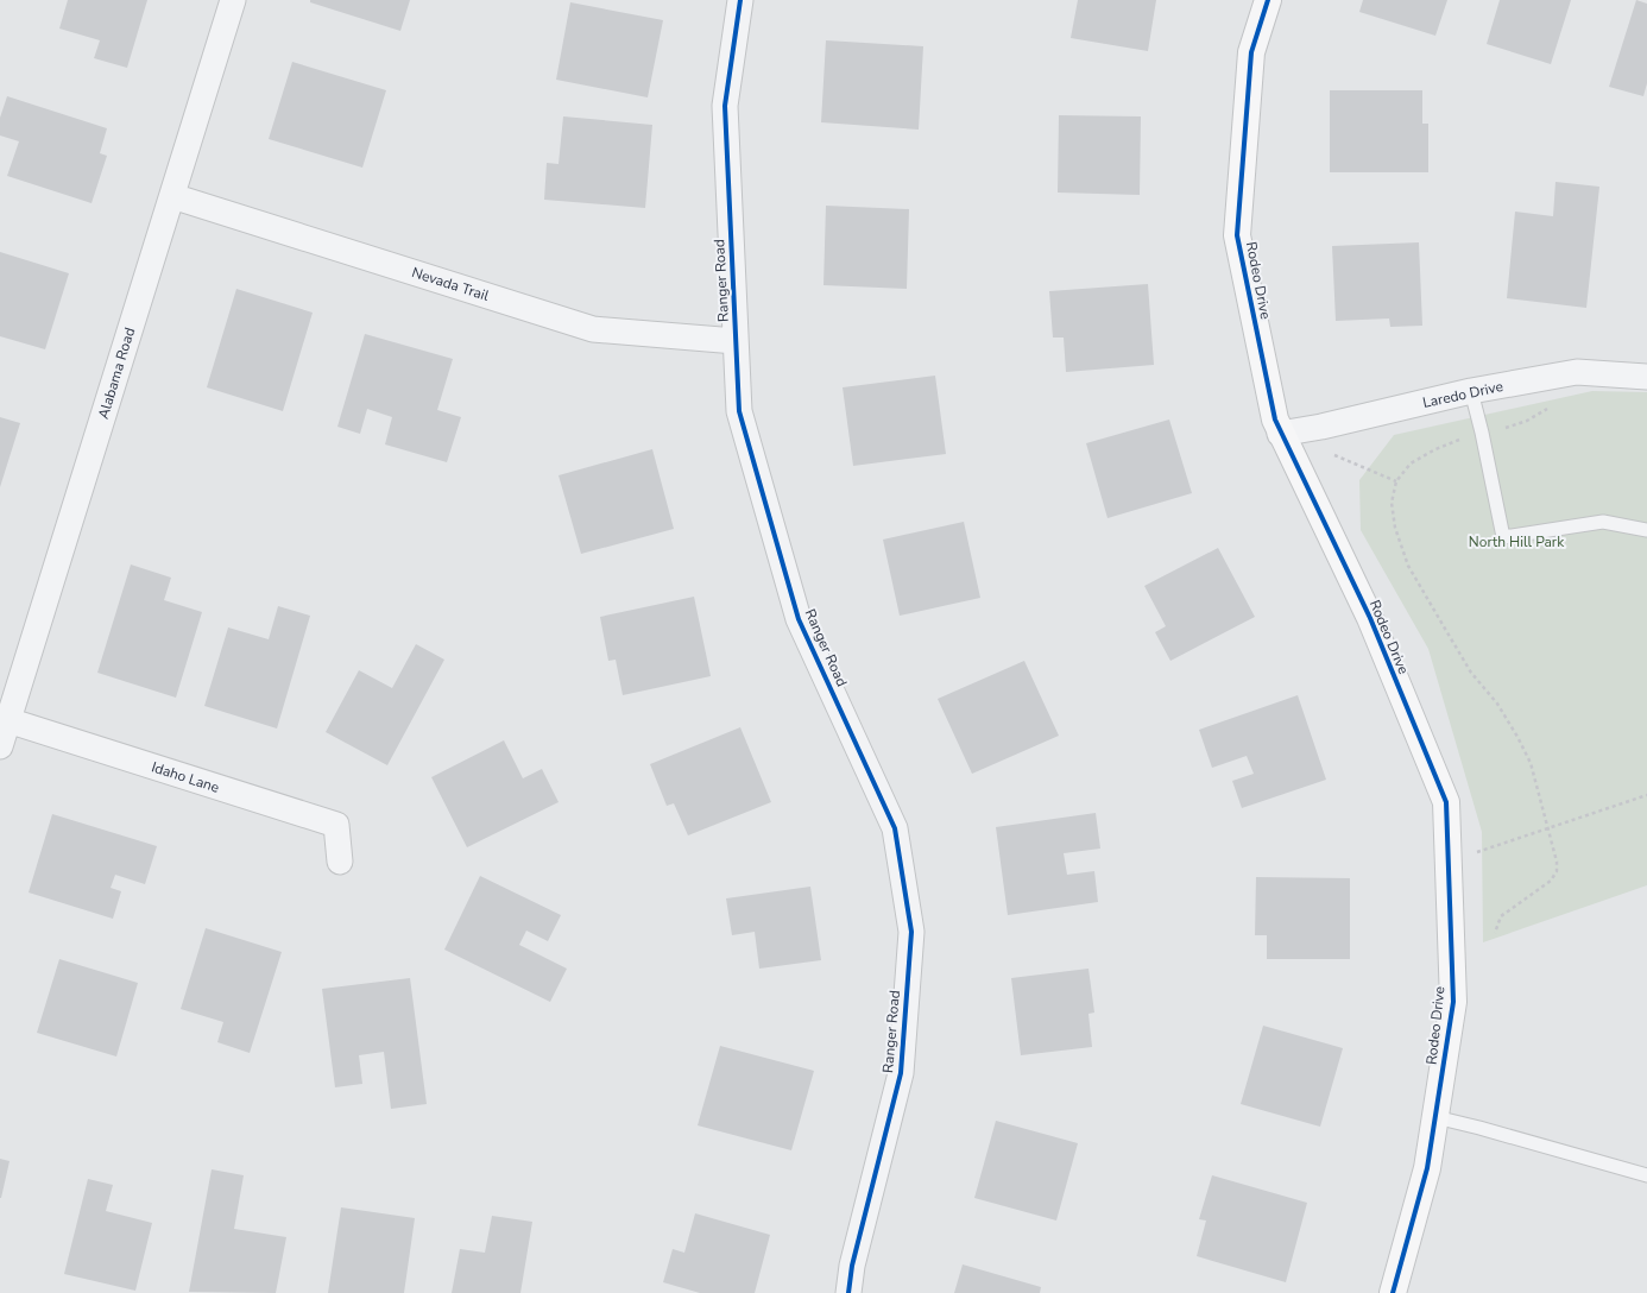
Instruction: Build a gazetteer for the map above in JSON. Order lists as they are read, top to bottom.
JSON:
{
  "streets": {
    "street": [
      "Ranger Road",
      "Rodeo Drive",
      "Nevada Trail",
      "Alabama Road",
      "Laredo Drive",
      "Idaho Lane"
    ]
  },
  "crossings": [
    ["Ranger Road", "Nevada Trail"],
    ["Rodeo Drive", "Laredo Drive"],
    ["Nevada Trail", "Alabama Road"],
    ["Alabama Road", "Idaho Lane"]
  ],
  "parks": ["North Hill Park"]
}
